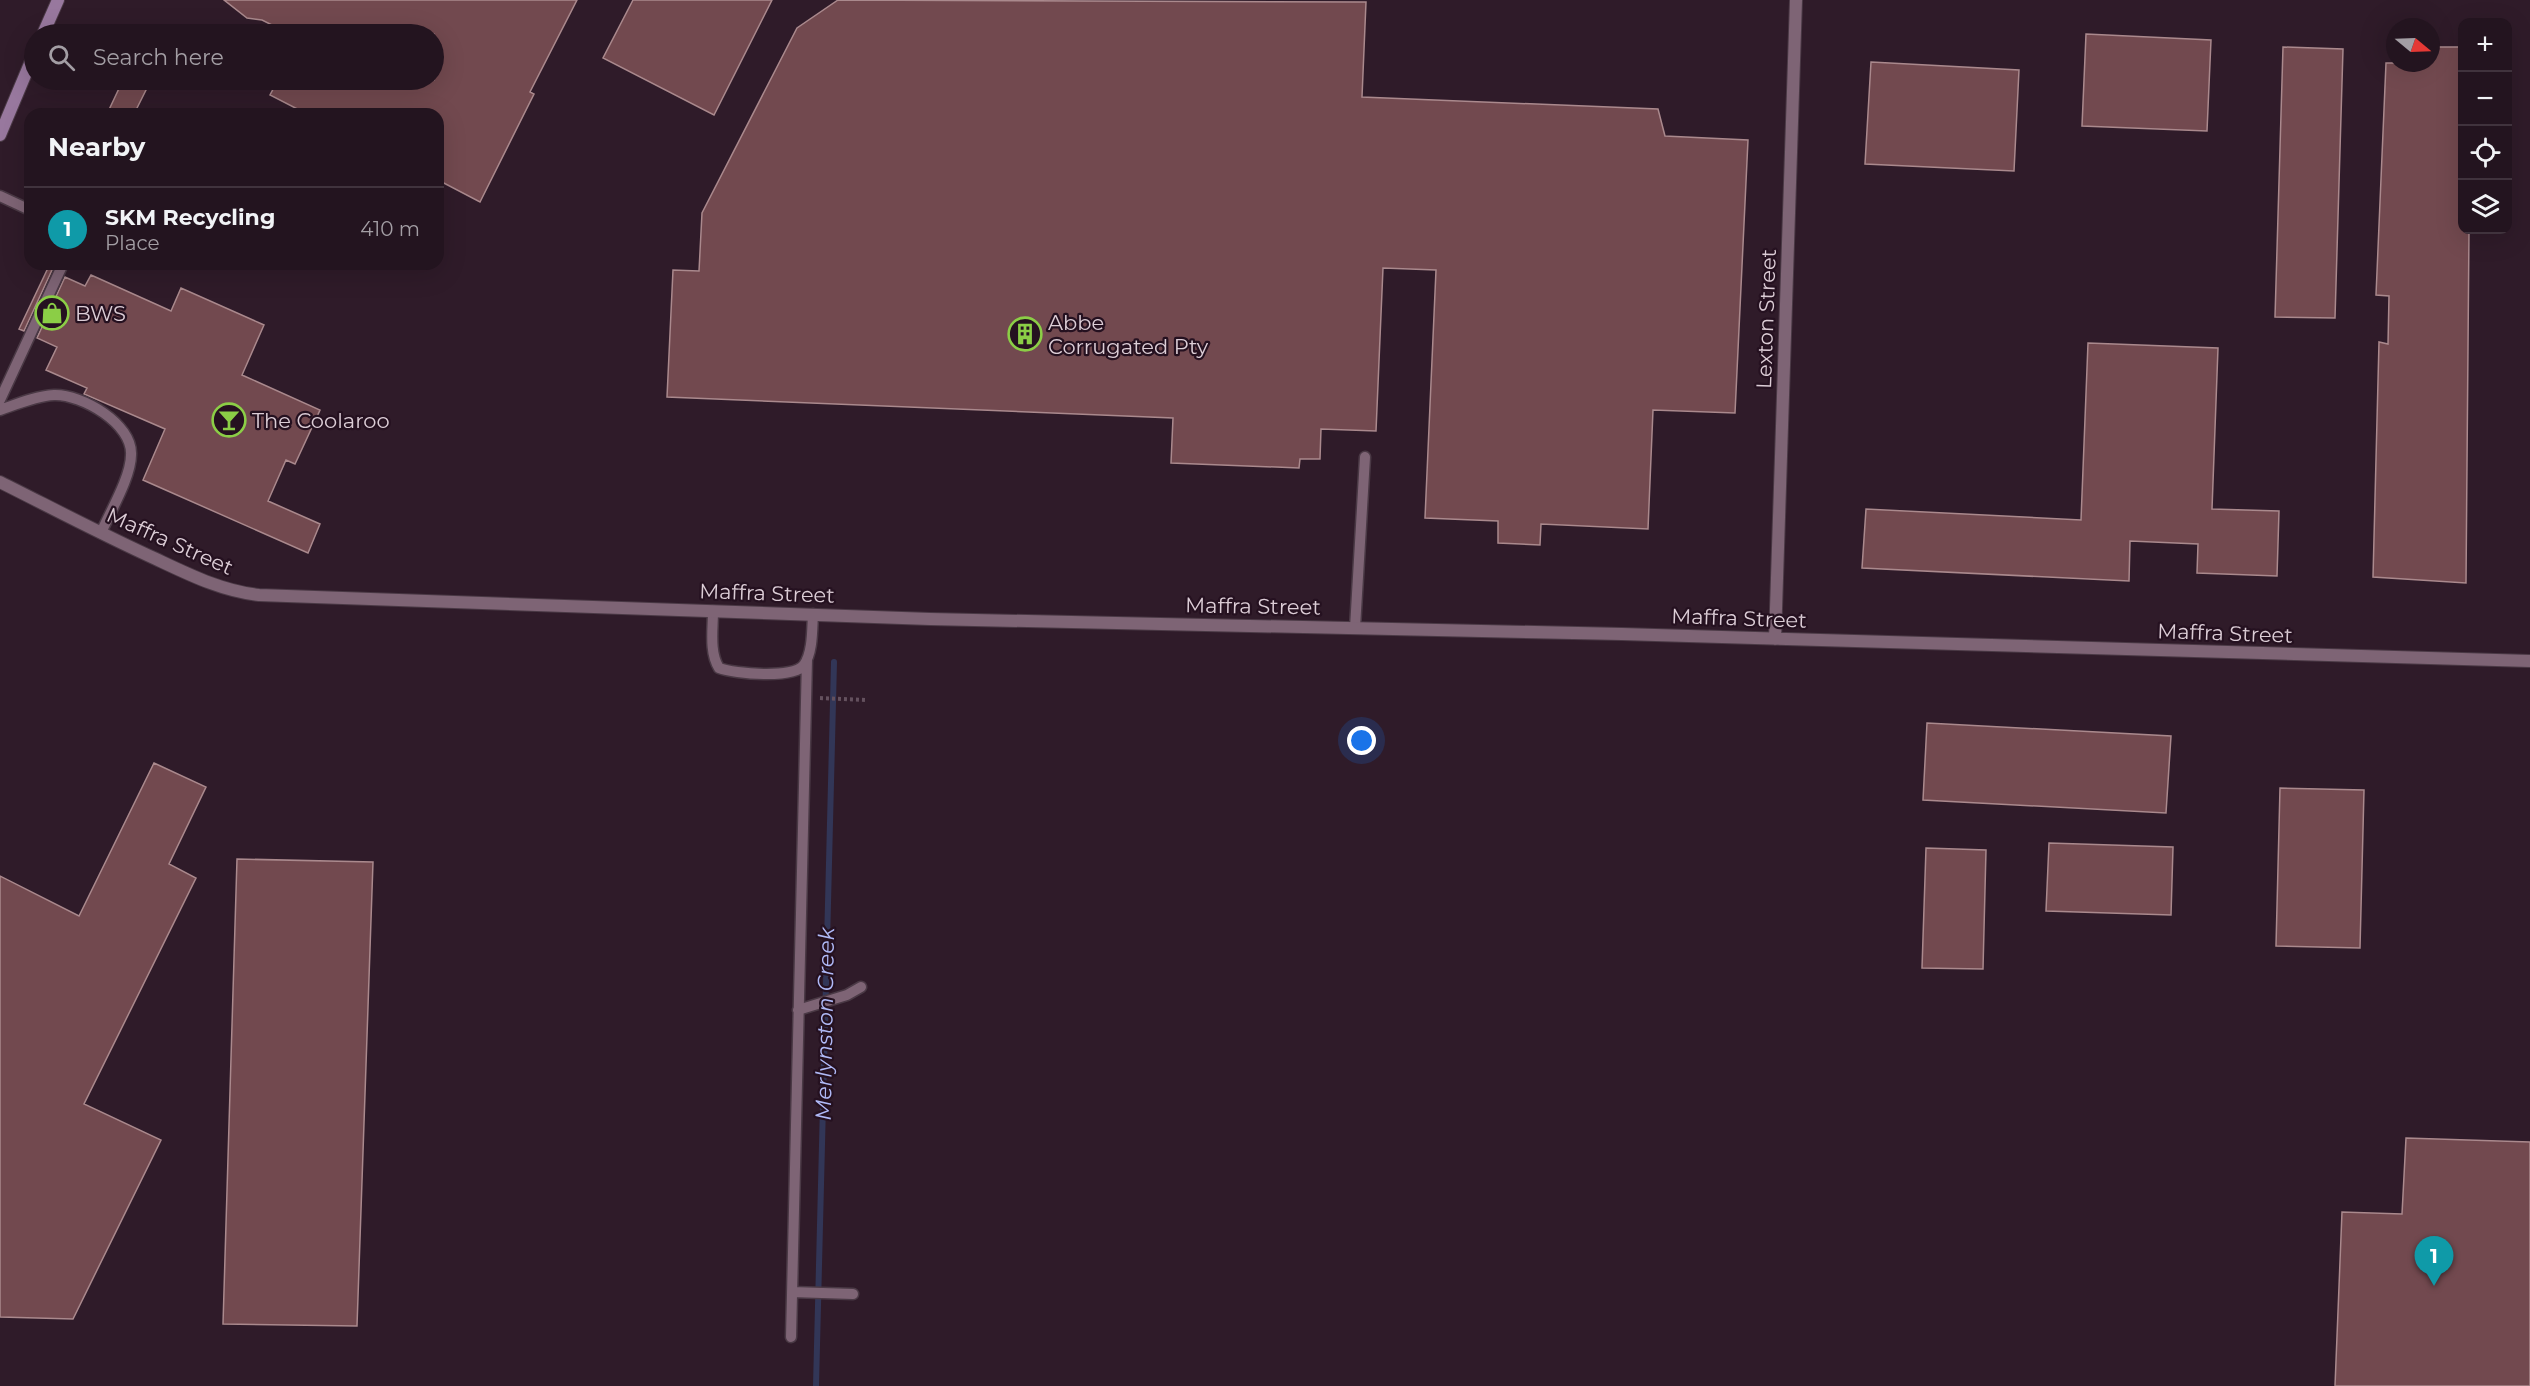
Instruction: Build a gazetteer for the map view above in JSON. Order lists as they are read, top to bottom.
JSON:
{
  "streets": {
    "street": ["Lexton Street", "Maffra Street"]
  },
  "crossings": [
    ["Lexton Street", "Maffra Street"]
  ],
  "water": ["Merlynston Creek"],
  "places": {
    "shop": ["BWS"],
    "building": ["Abbe Corrugated Pty"],
    "bar": ["The Coolaroo"]
  },
  "north": "right",
  "page": {
    "map_buttons": ["+", "−"],
    "search": "Search here",
    "heading": "Nearby",
    "list": [
      {
        "mark": "1",
        "name": "SKM Recycling",
        "note": "Place",
        "value": "410 m"
      }
    ],
    "pins": "1"
  }
}
